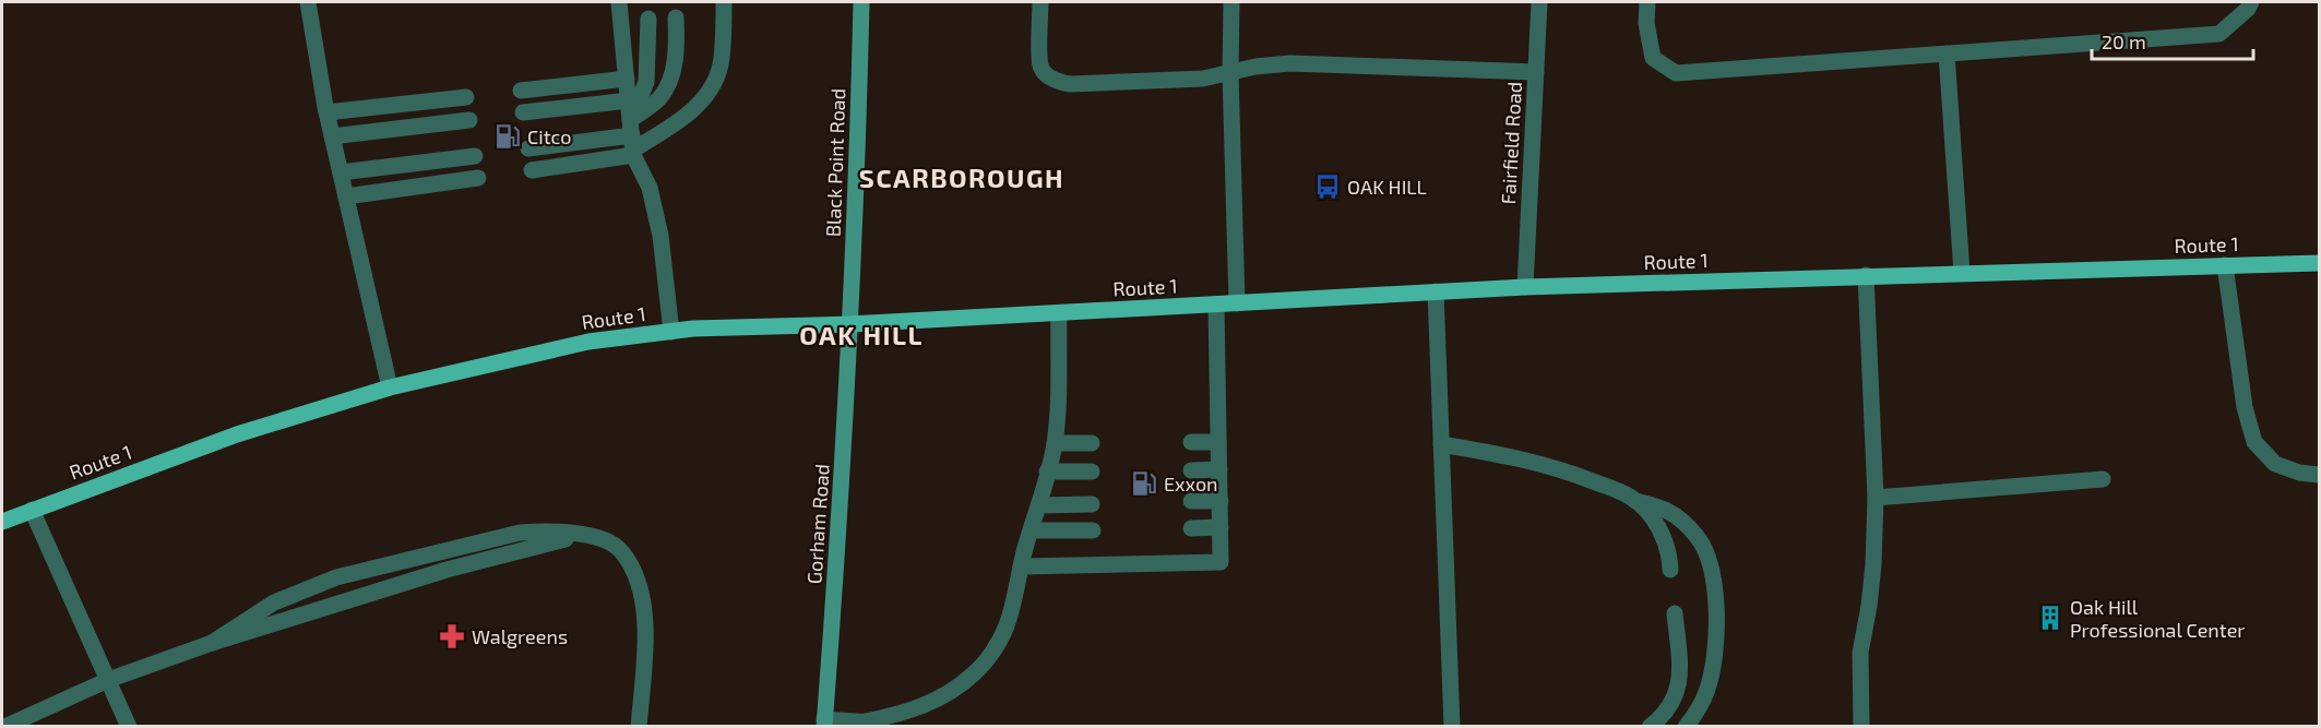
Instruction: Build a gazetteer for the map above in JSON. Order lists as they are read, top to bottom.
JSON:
{
  "streets": {
    "main road": ["Black Point Road", "Route 1", "Gorham Road"],
    "street": ["Fairfield Road"]
  },
  "crossings": [
    ["Fairfield Road", "Route 1"],
    ["Black Point Road", "Route 1"],
    ["Black Point Road", "Gorham Road"],
    ["Route 1", "Gorham Road"]
  ],
  "districts": ["SCARBOROUGH", "OAK HILL"],
  "places": {
    "fuel station": ["Citco", "Exxon"],
    "bus stop": ["OAK HILL"],
    "building": ["Oak Hill Professional Center"],
    "pharmacy": ["Walgreens"]
  },
  "scale_bar": "20 m"
}
